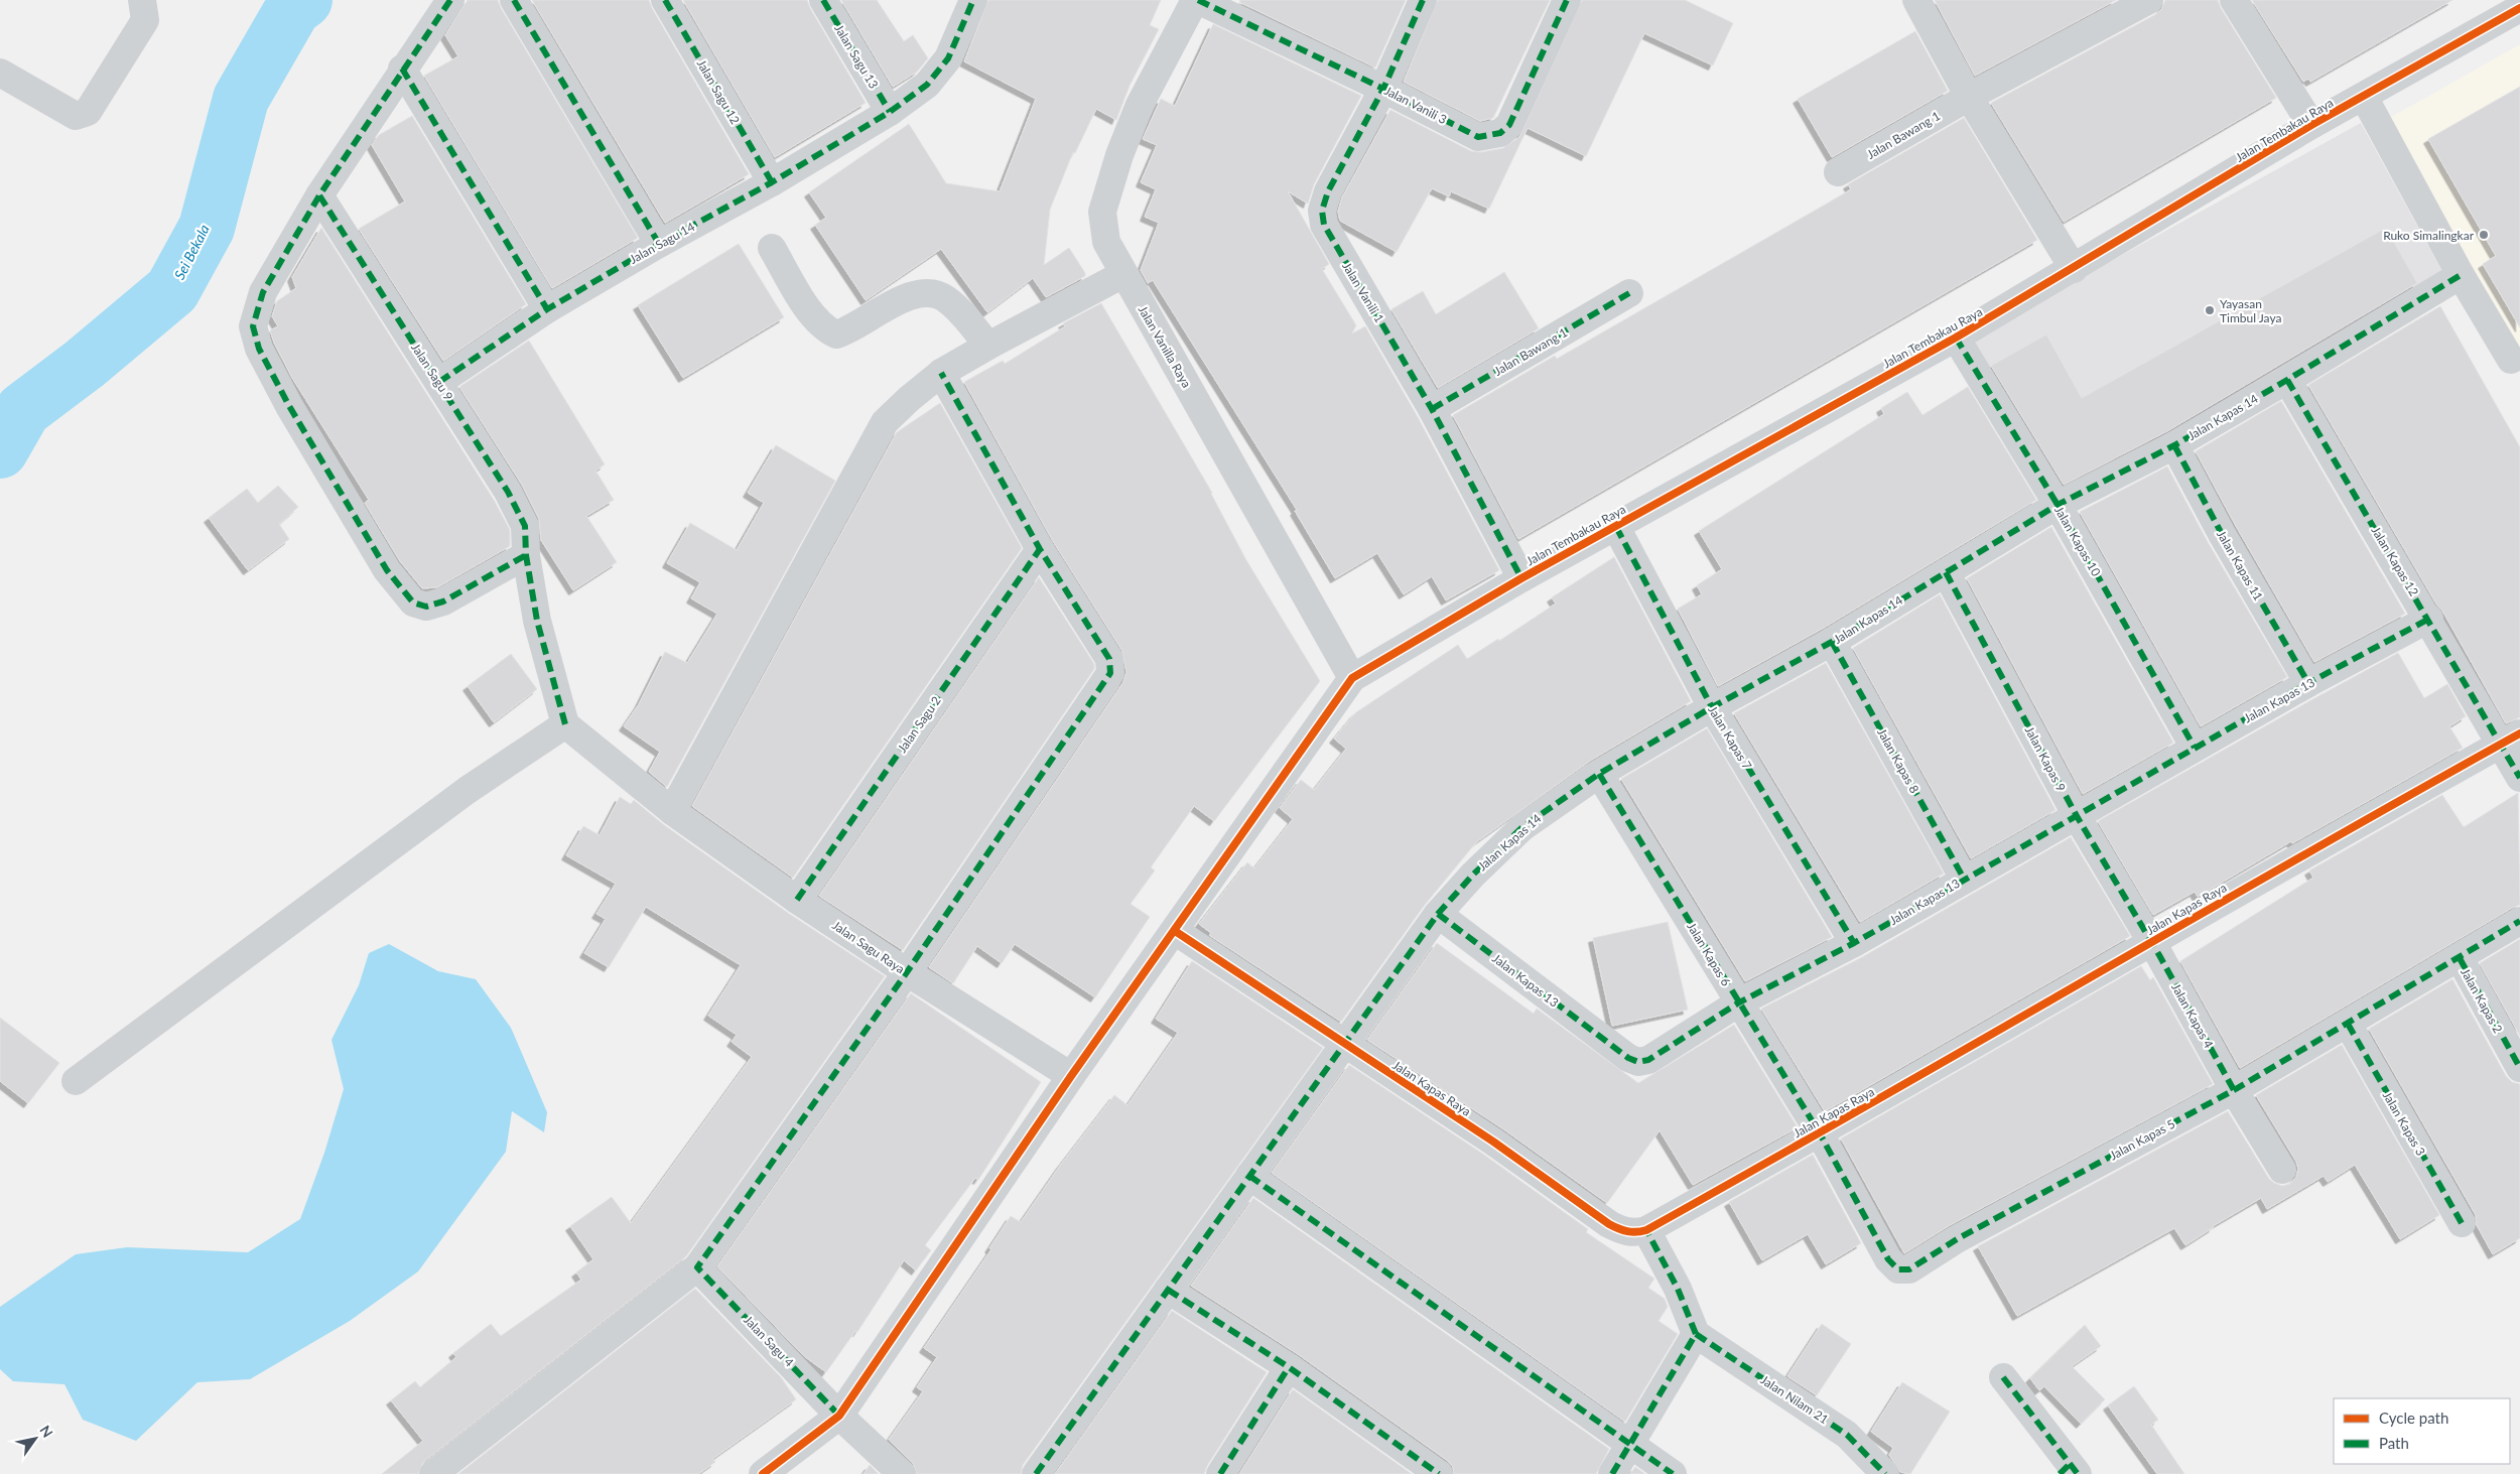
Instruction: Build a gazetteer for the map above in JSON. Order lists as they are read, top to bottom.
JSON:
{
  "streets": {
    "street": [
      "Jalan Sagu 13",
      "Jalan Sagu 12",
      "Jalan Vanili 3",
      "Jalan Tembakau Raya",
      "Jalan Bawang 1",
      "Jalan Sagu 14",
      "Jalan Vanili 1",
      "Jalan Vanilla Raya",
      "Jalan Sagu 9",
      "Jalan Kapas 14",
      "Jalan Kapas 10",
      "Jalan Kapas 12",
      "Jalan Kapas 11",
      "Jalan Kapas 13",
      "Jalan Sagu 2",
      "Jalan Kapas 7",
      "Jalan Kapas 9",
      "Jalan Kapas 8",
      "Jalan Kapas Raya",
      "Jalan Sagu Raya",
      "Jalan Kapas 6",
      "Jalan Kapas 2",
      "Jalan Kapas 4",
      "Jalan Kapas 3",
      "Jalan Kapas 5",
      "Jalan Sagu 4",
      "Jalan Nilam 21"
    ]
  },
  "crossings": [
    ["Jalan Sagu 13", "Jalan Sagu 14"],
    ["Jalan Sagu 12", "Jalan Sagu 14"],
    ["Jalan Vanili 3", "Jalan Vanili 1"],
    ["Jalan Vanili 3", "Jalan Vanilla Raya"],
    ["Jalan Tembakau Raya", "Jalan Vanili 1"],
    ["Jalan Tembakau Raya", "Jalan Vanilla Raya"],
    ["Jalan Tembakau Raya", "Jalan Kapas 10"],
    ["Jalan Tembakau Raya", "Jalan Kapas 7"],
    ["Jalan Bawang 1", "Jalan Vanili 1"],
    ["Jalan Sagu 14", "Jalan Sagu 9"],
    ["Jalan Sagu 9", "Jalan Sagu Raya"],
    ["Jalan Kapas 14", "Jalan Kapas 10"],
    ["Jalan Kapas 14", "Jalan Kapas 12"],
    ["Jalan Kapas 14", "Jalan Kapas 11"],
    ["Jalan Kapas 14", "Jalan Kapas 13"],
    ["Jalan Kapas 14", "Jalan Kapas 7"],
    ["Jalan Kapas 14", "Jalan Kapas 9"],
    ["Jalan Kapas 14", "Jalan Kapas 8"],
    ["Jalan Kapas 14", "Jalan Kapas Raya"],
    ["Jalan Kapas 14", "Jalan Kapas 6"],
    ["Jalan Kapas 10", "Jalan Kapas 13"],
    ["Jalan Kapas 12", "Jalan Kapas 13"],
    ["Jalan Kapas 12", "Jalan Kapas Raya"],
    ["Jalan Kapas 11", "Jalan Kapas 13"],
    ["Jalan Kapas 13", "Jalan Kapas 7"],
    ["Jalan Kapas 13", "Jalan Kapas 9"],
    ["Jalan Kapas 13", "Jalan Kapas 8"],
    ["Jalan Kapas 13", "Jalan Kapas 6"],
    ["Jalan Sagu 2", "Jalan Sagu Raya"],
    ["Jalan Kapas 9", "Jalan Kapas Raya"],
    ["Jalan Kapas 9", "Jalan Kapas 4"],
    ["Jalan Kapas Raya", "Jalan Kapas 6"],
    ["Jalan Kapas Raya", "Jalan Kapas 4"],
    ["Jalan Kapas Raya", "Jalan Kapas 5"],
    ["Jalan Kapas 6", "Jalan Kapas 5"],
    ["Jalan Kapas 2", "Jalan Kapas 5"],
    ["Jalan Kapas 4", "Jalan Kapas 5"],
    ["Jalan Kapas 3", "Jalan Kapas 5"]
  ],
  "water": ["Sei Bekala"],
  "places": ["Ruko Simalingkar", "Yayasan Timbul Jaya"],
  "legend": ["Cycle path", "Path"],
  "north": "top right"
}
